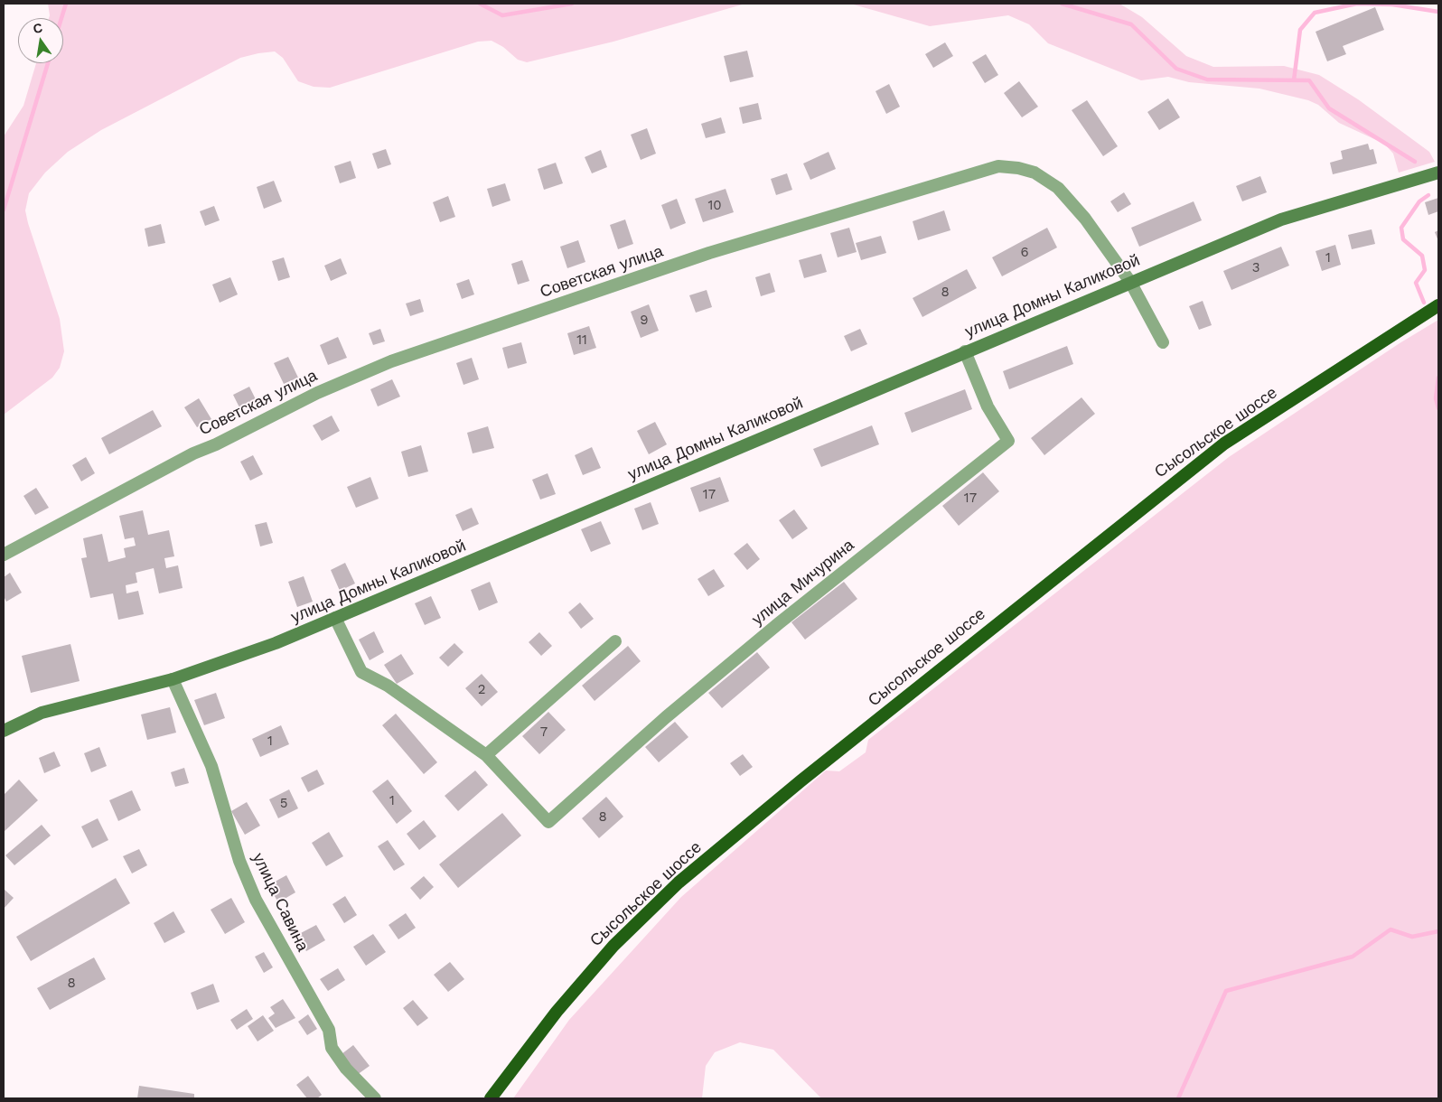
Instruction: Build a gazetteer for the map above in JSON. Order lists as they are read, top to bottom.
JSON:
{
  "streets": {
    "highway": ["Сысольское шоссе"],
    "main road": ["улица Домны Каликовой"],
    "street": ["Советская улица", "улица Мичурина", "улица Савина"]
  },
  "crossings": [
    ["Советская улица", "улица Домны Каликовой"],
    ["улица Домны Каликовой", "улица Мичурина"],
    ["улица Домны Каликовой", "улица Савина"]
  ],
  "house_numbers": [
    "10",
    "6",
    "1",
    "3",
    "8",
    "9",
    "11",
    "17",
    "17",
    "2",
    "7",
    "1",
    "1",
    "5",
    "8",
    "8"
  ],
  "north": "top"
}
